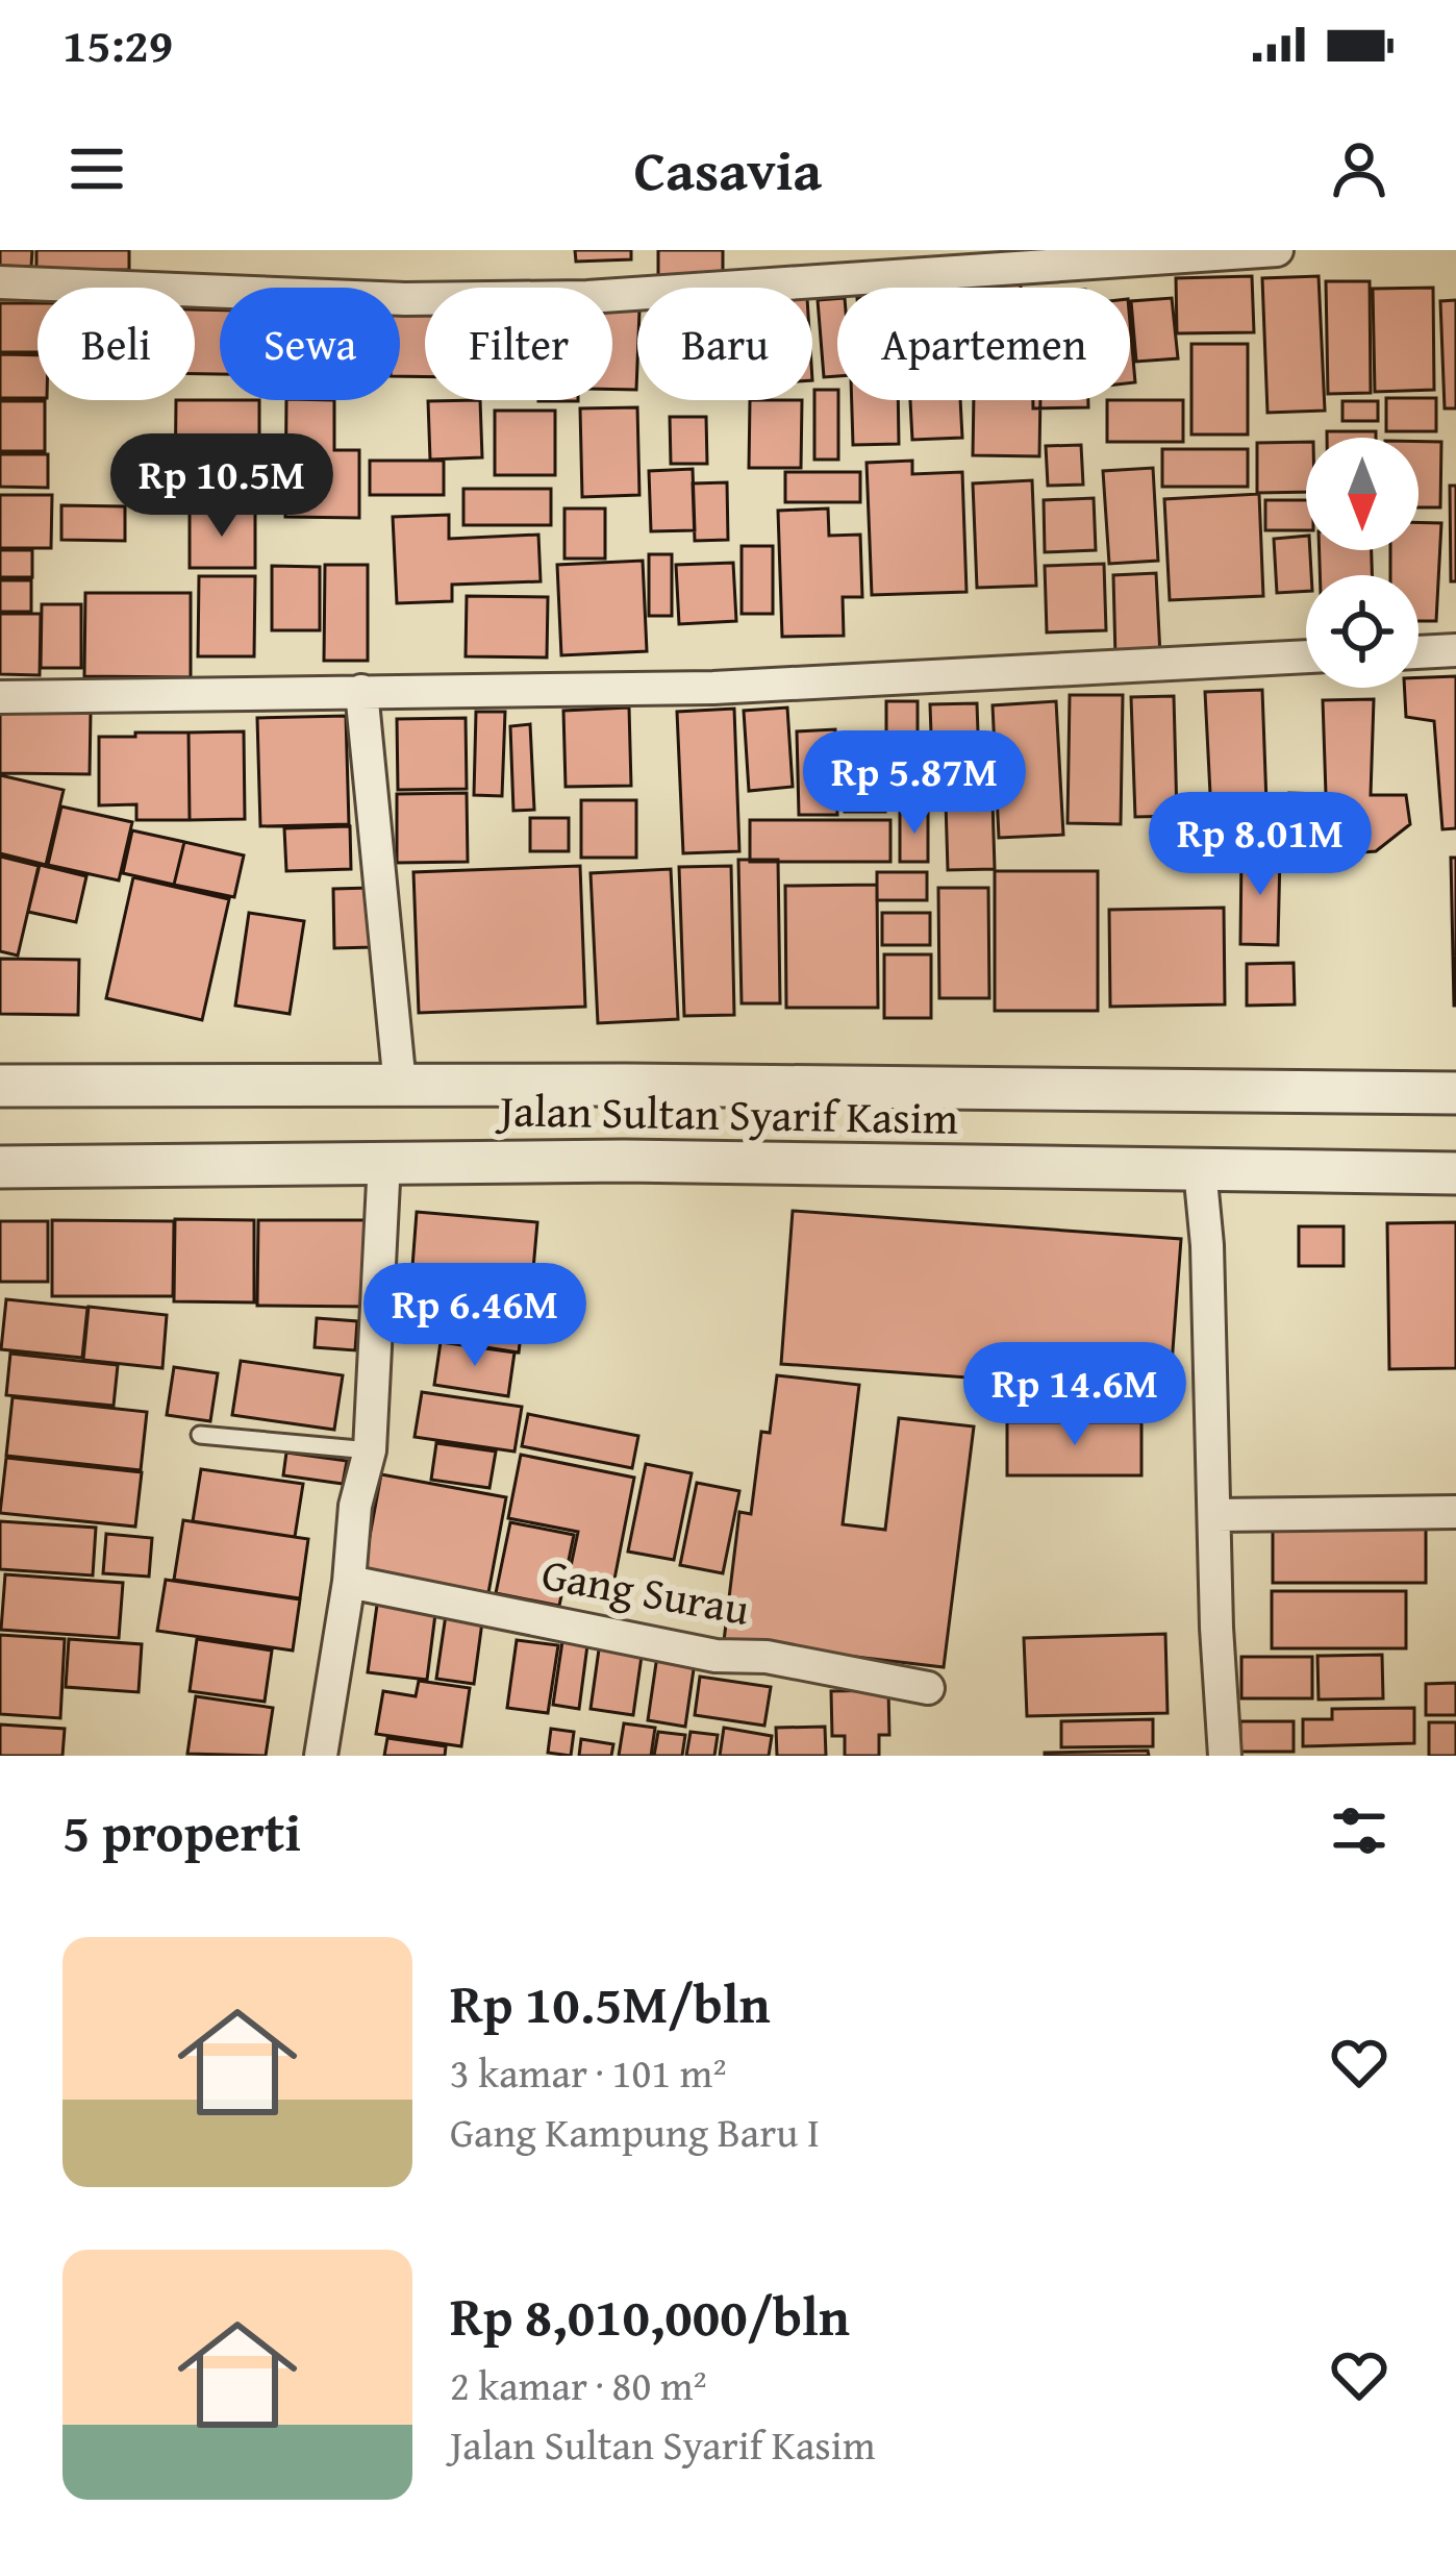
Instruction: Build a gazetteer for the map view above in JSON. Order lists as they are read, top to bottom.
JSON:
{
  "streets": {
    "street": ["Jalan Sultan Syarif Kasim", "Gang Surau"]
  },
  "north": "bottom",
  "page": {
    "status": "15:29",
    "header": "Casavia",
    "chip": [
      "Beli",
      "Sewa",
      "Filter",
      "Baru",
      "Apartemen"
    ],
    "price": [
      "Rp 10.5M",
      "Rp 5.87M",
      "Rp 8.01M",
      "Rp 6.46M",
      "Rp 14.6M"
    ],
    "heading": "5 properti",
    "list": [
      {
        "name": "Rp 10.5M/bln",
        "note": "3 kamar · 101 m² · Gang Kampung Baru I"
      },
      {
        "name": "Rp 8,010,000/bln",
        "note": "2 kamar · 80 m² · Jalan Sultan Syarif Kasim"
      }
    ]
  }
}
